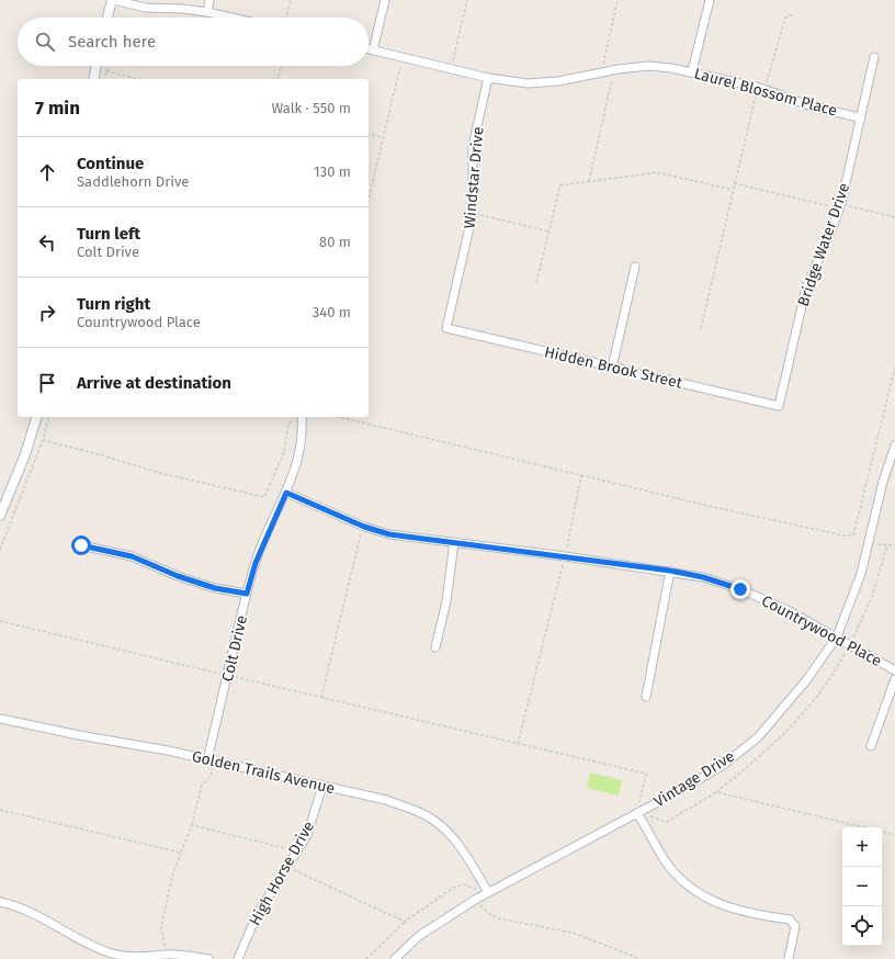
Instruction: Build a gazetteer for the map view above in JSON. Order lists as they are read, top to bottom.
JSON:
{
  "streets": {
    "street": [
      "Laurel Blossom Place",
      "Windstar Drive",
      "Bridge Water Drive",
      "Hidden Brook Street",
      "Countrywood Place",
      "Colt Drive",
      "Golden Trails Avenue",
      "Vintage Drive",
      "High Horse Drive"
    ]
  },
  "crossings": [
    ["Laurel Blossom Place", "Windstar Drive"],
    ["Laurel Blossom Place", "Bridge Water Drive"],
    ["Windstar Drive", "Hidden Brook Street"],
    ["Bridge Water Drive", "Hidden Brook Street"],
    ["Countrywood Place", "Colt Drive"],
    ["Countrywood Place", "Vintage Drive"],
    ["Colt Drive", "Golden Trails Avenue"],
    ["Golden Trails Avenue", "Vintage Drive"],
    ["Golden Trails Avenue", "High Horse Drive"]
  ],
  "page": {
    "search": "Search here",
    "heading": ["7 min", "Walk · 550 m"],
    "list": [
      ["Continue", "Saddlehorn Drive", "130 m"],
      ["Turn left", "Colt Drive", "80 m"],
      ["Turn right", "Countrywood Place", "340 m"],
      "Arrive at destination"
    ],
    "map_buttons": ["+", "−"]
  }
}
